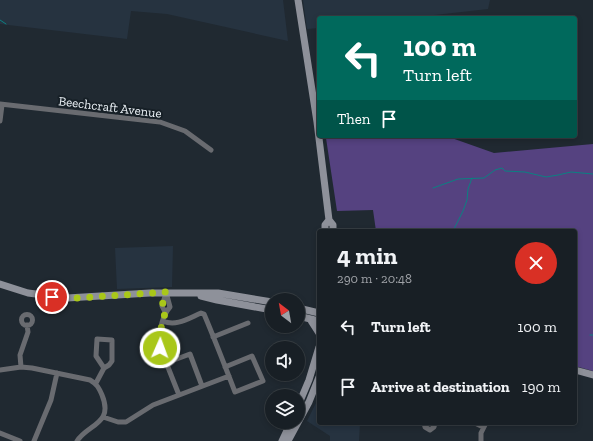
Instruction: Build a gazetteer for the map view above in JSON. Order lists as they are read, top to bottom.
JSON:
{
  "streets": {
    "street": ["Beechcraft Avenue"]
  },
  "north": "top left",
  "page": {
    "turn": ["100 m", "Turn left"],
    "then": "Then",
    "heading": ["4 min", "290 m · 20:48"],
    "list": [
      {
        "name": "Turn left",
        "value": "100 m"
      },
      {
        "name": "Arrive at destination",
        "value": "190 m"
      }
    ]
  }
}
